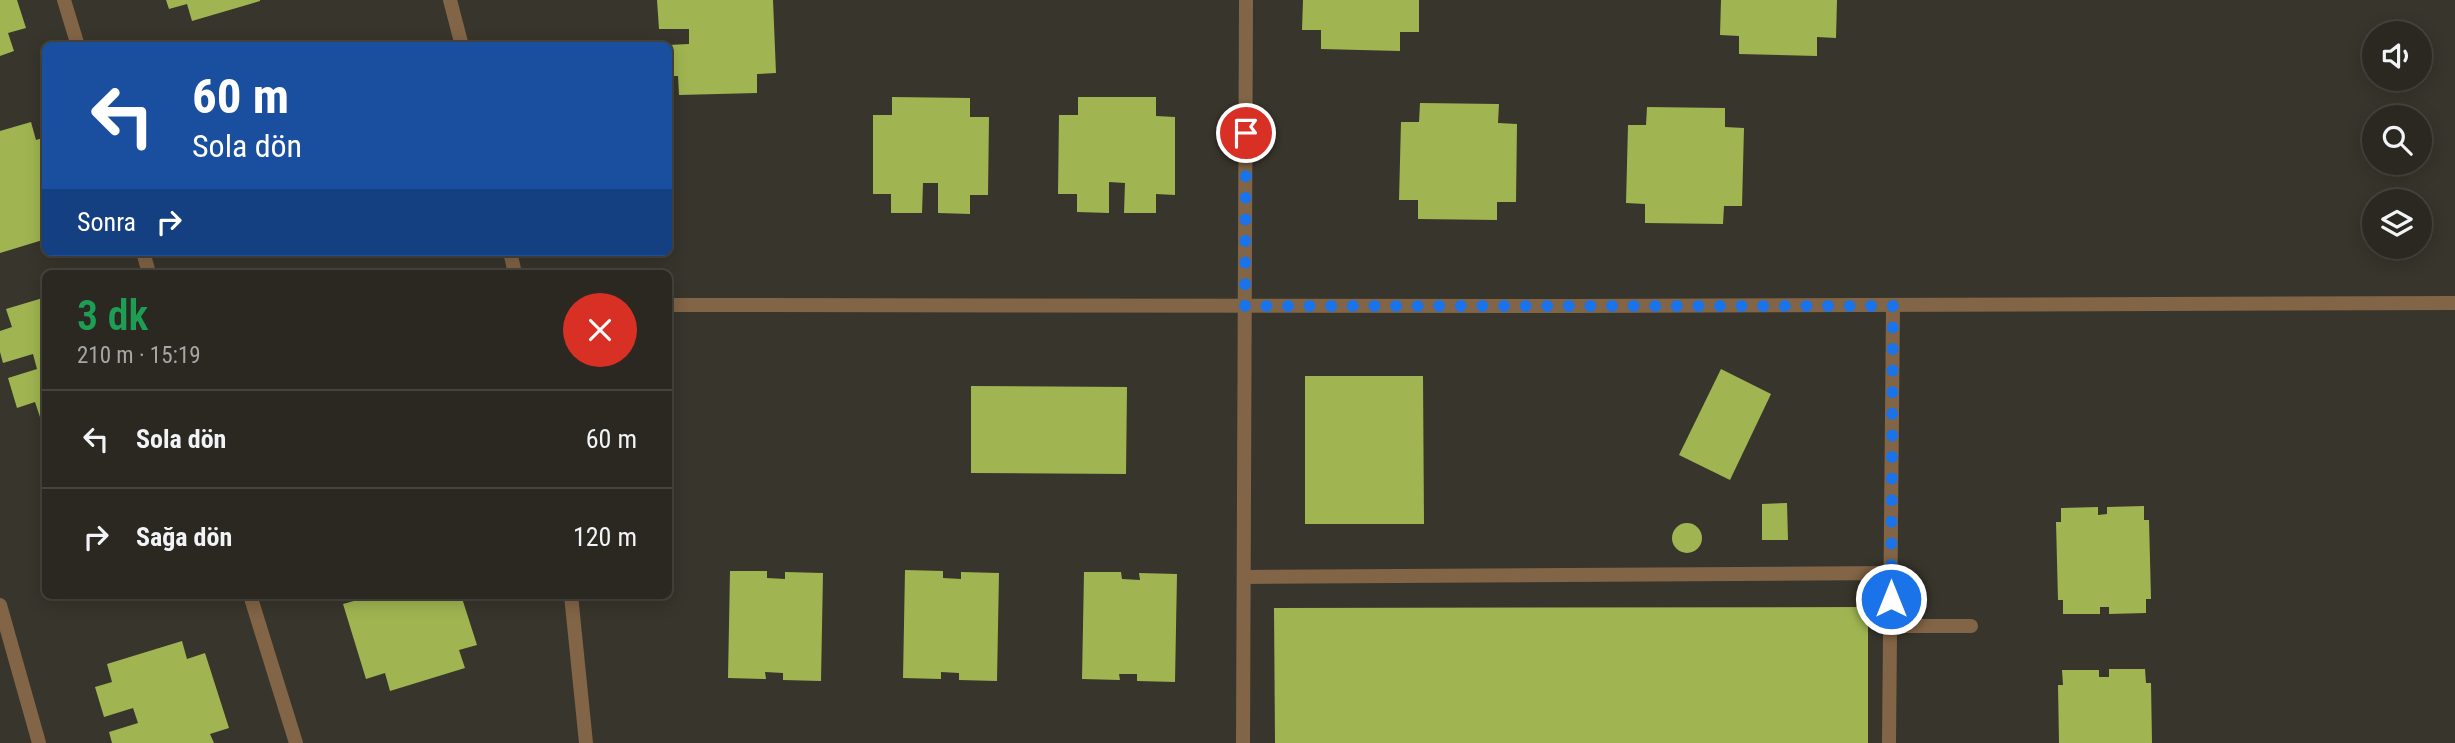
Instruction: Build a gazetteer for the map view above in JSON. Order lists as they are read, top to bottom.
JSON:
{
  "page": {
    "turn": ["60 m", "Sola dön"],
    "then": "Sonra",
    "heading": ["3 dk", "210 m · 15:19"],
    "list": [
      {
        "name": "Sola dön",
        "value": "60 m"
      },
      {
        "name": "Sağa dön",
        "value": "120 m"
      }
    ]
  }
}
